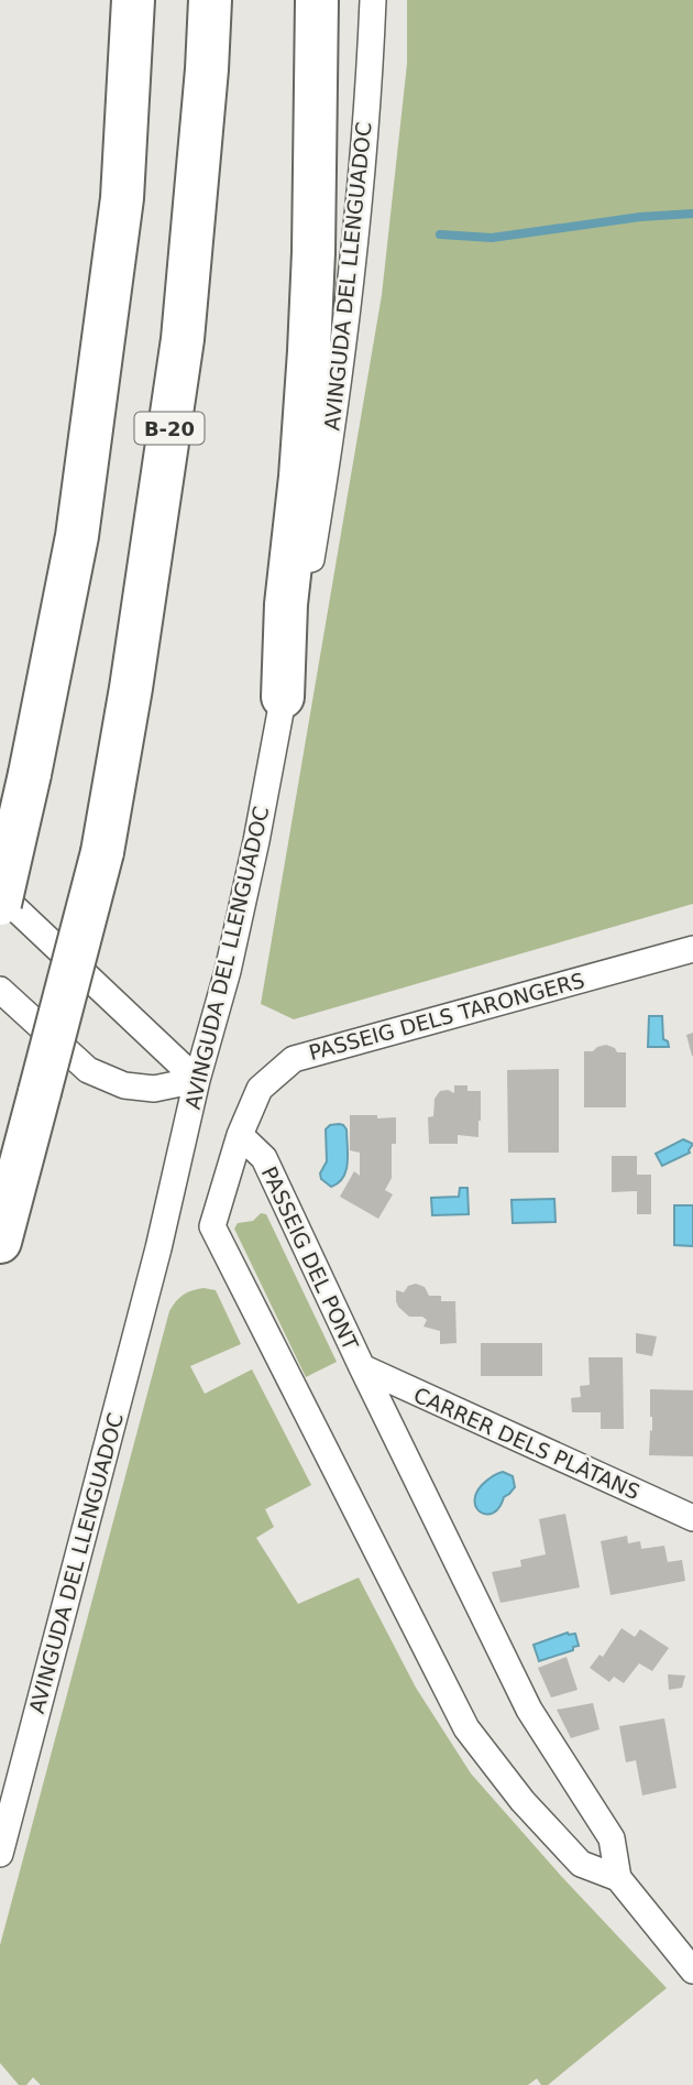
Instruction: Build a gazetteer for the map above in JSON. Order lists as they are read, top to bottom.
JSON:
{
  "streets": {
    "highway": ["B-20"],
    "street": [
      "AVINGUDA DEL LLENGUADOC",
      "PASSEIG DELS TARONGERS",
      "PASSEIG DEL PONT",
      "CARRER DELS PLÀTANS"
    ]
  },
  "crossings": [
    ["PASSEIG DELS TARONGERS", "PASSEIG DEL PONT"],
    ["PASSEIG DEL PONT", "CARRER DELS PLÀTANS"]
  ]
}
